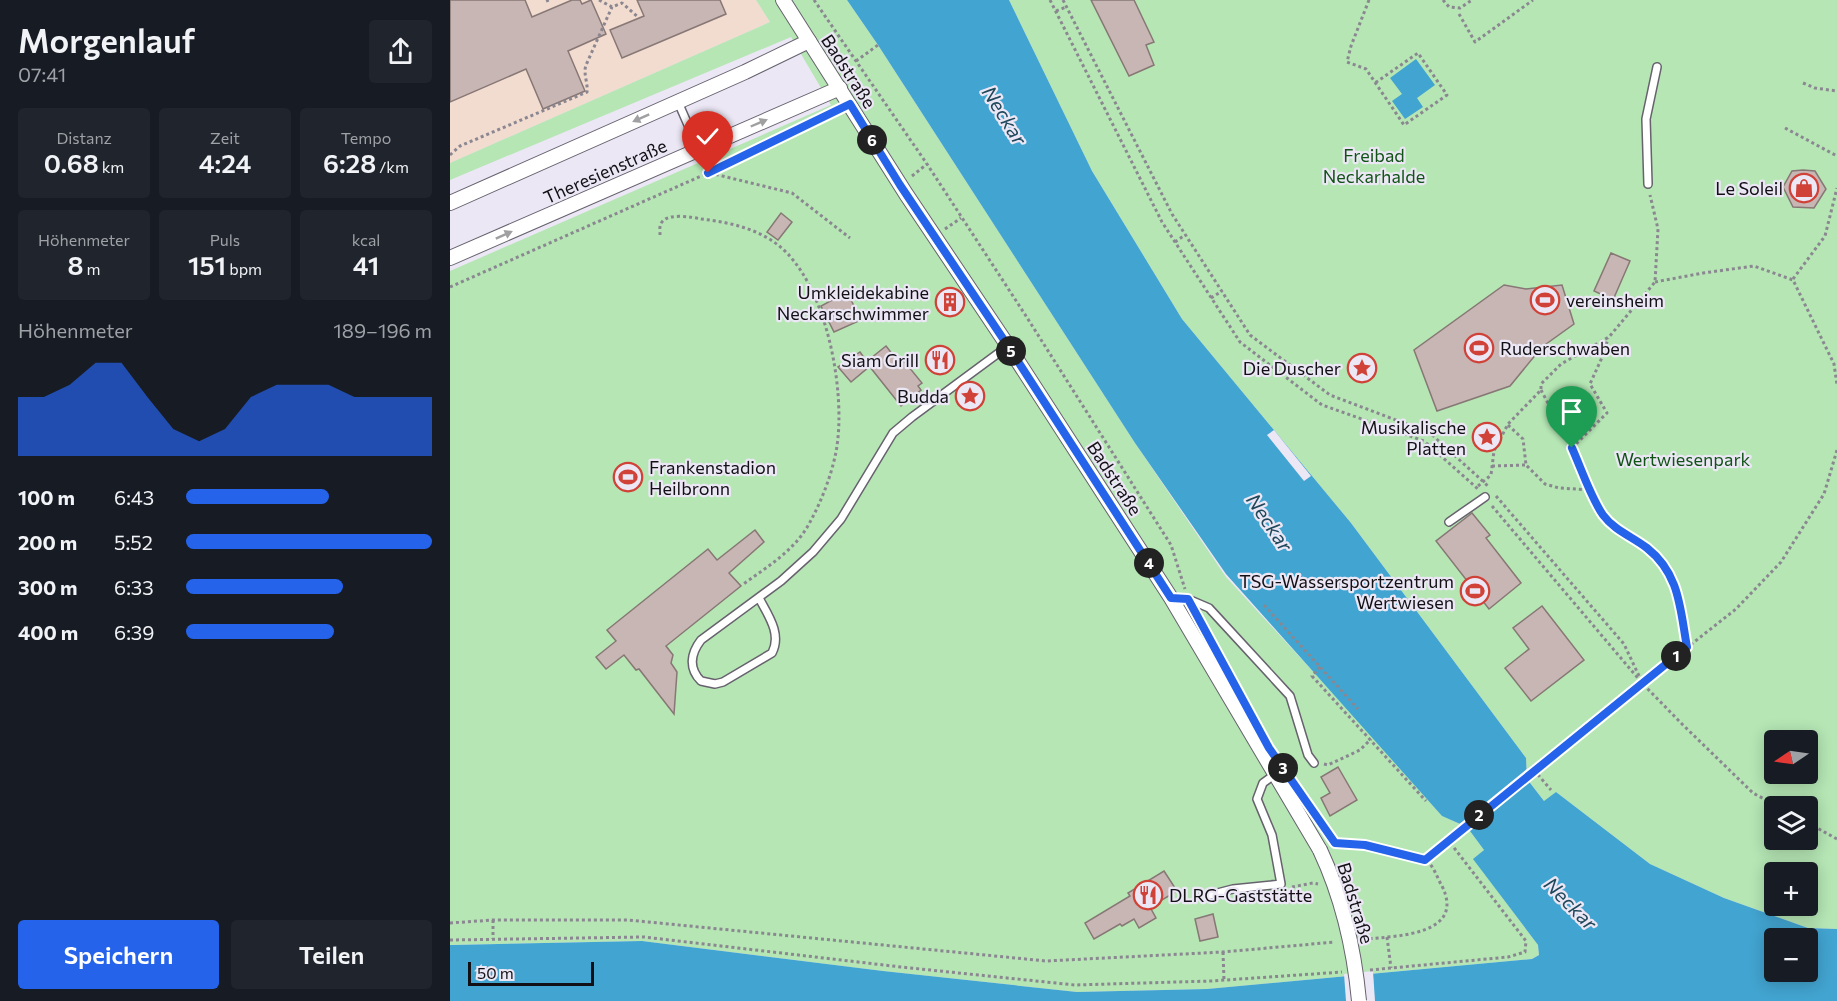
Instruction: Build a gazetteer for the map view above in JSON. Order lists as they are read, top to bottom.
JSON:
{
  "streets": {
    "street": ["Badstraße", "Theresienstraße"]
  },
  "crossings": [
    ["Badstraße", "Theresienstraße"]
  ],
  "water": ["Neckar"],
  "parks": ["Freibad Neckarhalde", "Wertwiesenpark"],
  "places": {
    "shop": ["Le Soleil"],
    "sports": [
      "vereinsheim",
      "Ruderschwaben",
      "Frankenstadion Heilbronn",
      "TSG-Wassersportzentrum Wertwiesen"
    ],
    "building": ["Umkleidekabine Neckarschwimmer"],
    "restaurant": ["Siam Grill", "DLRG-Gaststätte"],
    "place": ["Die Duscher", "Budda", "Musikalische Platten"]
  },
  "scale_bar": "50 m",
  "north": "left",
  "page": {
    "heading": ["Morgenlauf", "07:41"],
    "stats": [
      ["Distanz", "0.68 km"],
      ["Zeit", "4:24"],
      ["Tempo", "6:28 /km"],
      ["Höhenmeter", "8 m"],
      ["Puls", "151 bpm"],
      ["kcal", "41"]
    ],
    "pins": [
      "6",
      "5",
      "4",
      "1",
      "3",
      "2"
    ],
    "chart": ["Höhenmeter", "189–196 m"],
    "list": [
      {
        "name": "100 m",
        "note": "6:43"
      },
      {
        "name": "200 m",
        "note": "5:52"
      },
      {
        "name": "300 m",
        "note": "6:33"
      },
      {
        "name": "400 m",
        "note": "6:39"
      }
    ],
    "map_buttons": ["+", "−"],
    "buttons": ["Speichern", "Teilen"],
    "scale": "50 m"
  }
}
